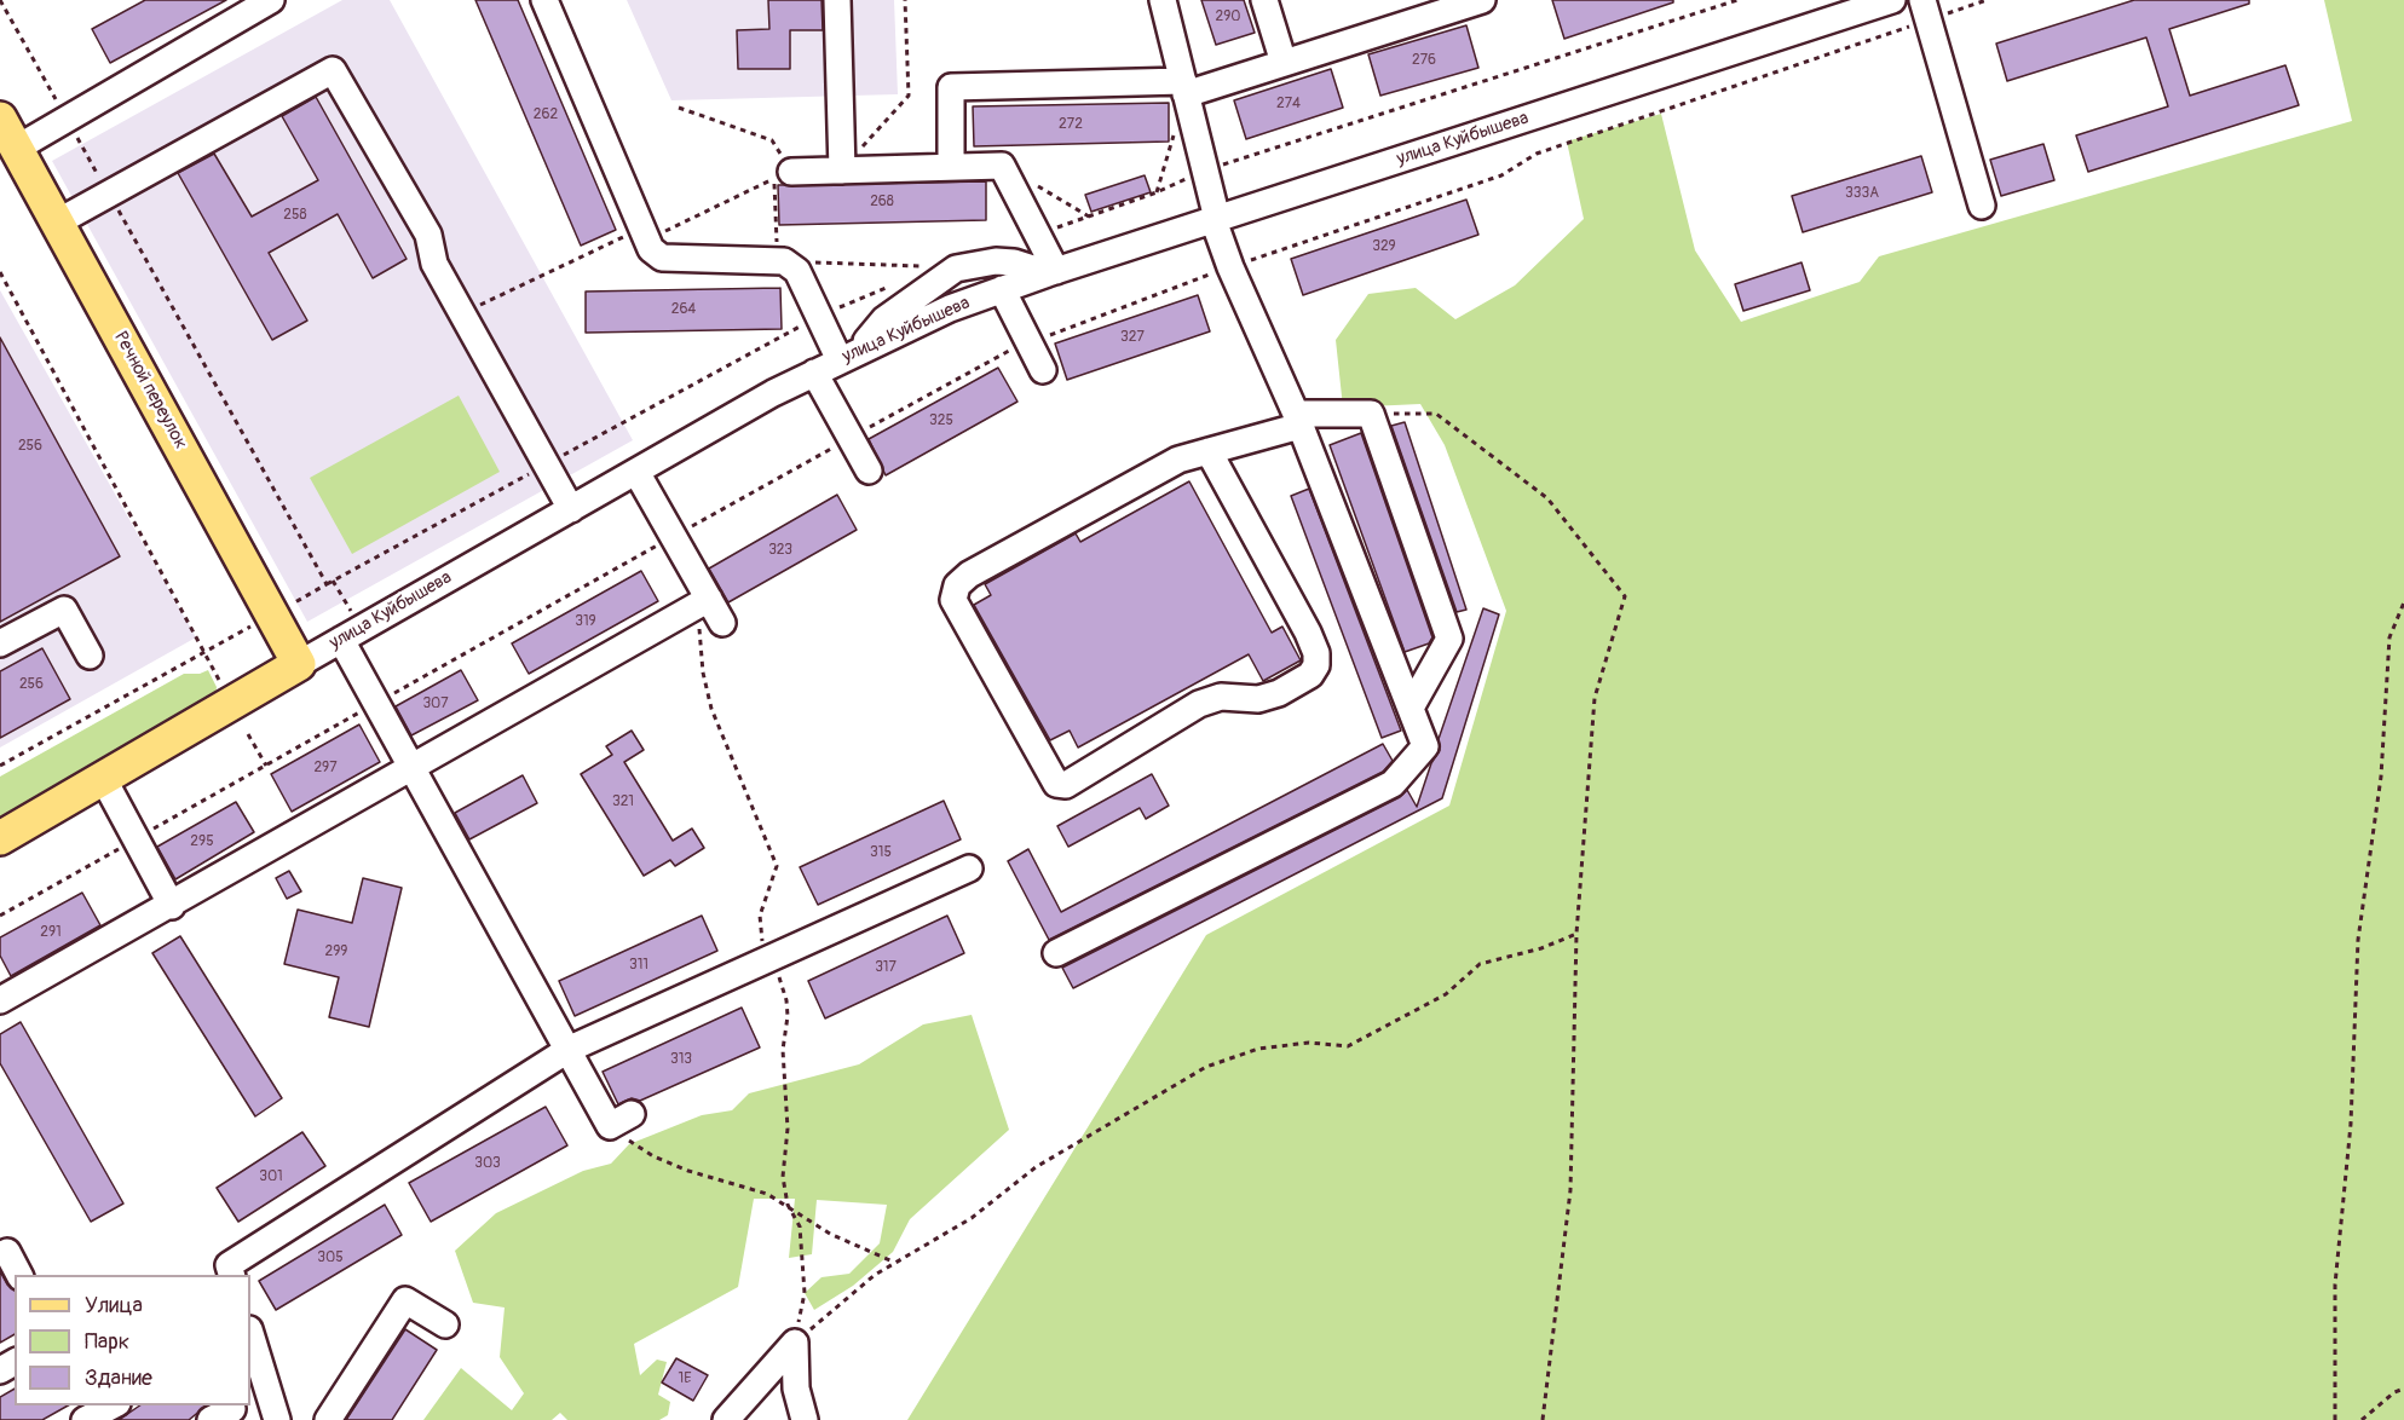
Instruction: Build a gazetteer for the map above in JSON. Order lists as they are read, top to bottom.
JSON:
{
  "streets": {
    "main road": ["улица Куйбышева", "Речной переулок"]
  },
  "crossings": [
    ["улица Куйбышева", "Речной переулок"]
  ],
  "house_numbers": [
    "290",
    "276",
    "274",
    "262",
    "272",
    "333А",
    "268",
    "258",
    "329",
    "264",
    "327",
    "325",
    "256",
    "323",
    "319",
    "256",
    "307",
    "297",
    "321",
    "295",
    "315",
    "291",
    "299",
    "311",
    "317",
    "313",
    "303",
    "301",
    "305",
    "1Е"
  ],
  "legend": ["Улица", "Парк", "Здание"]
}
